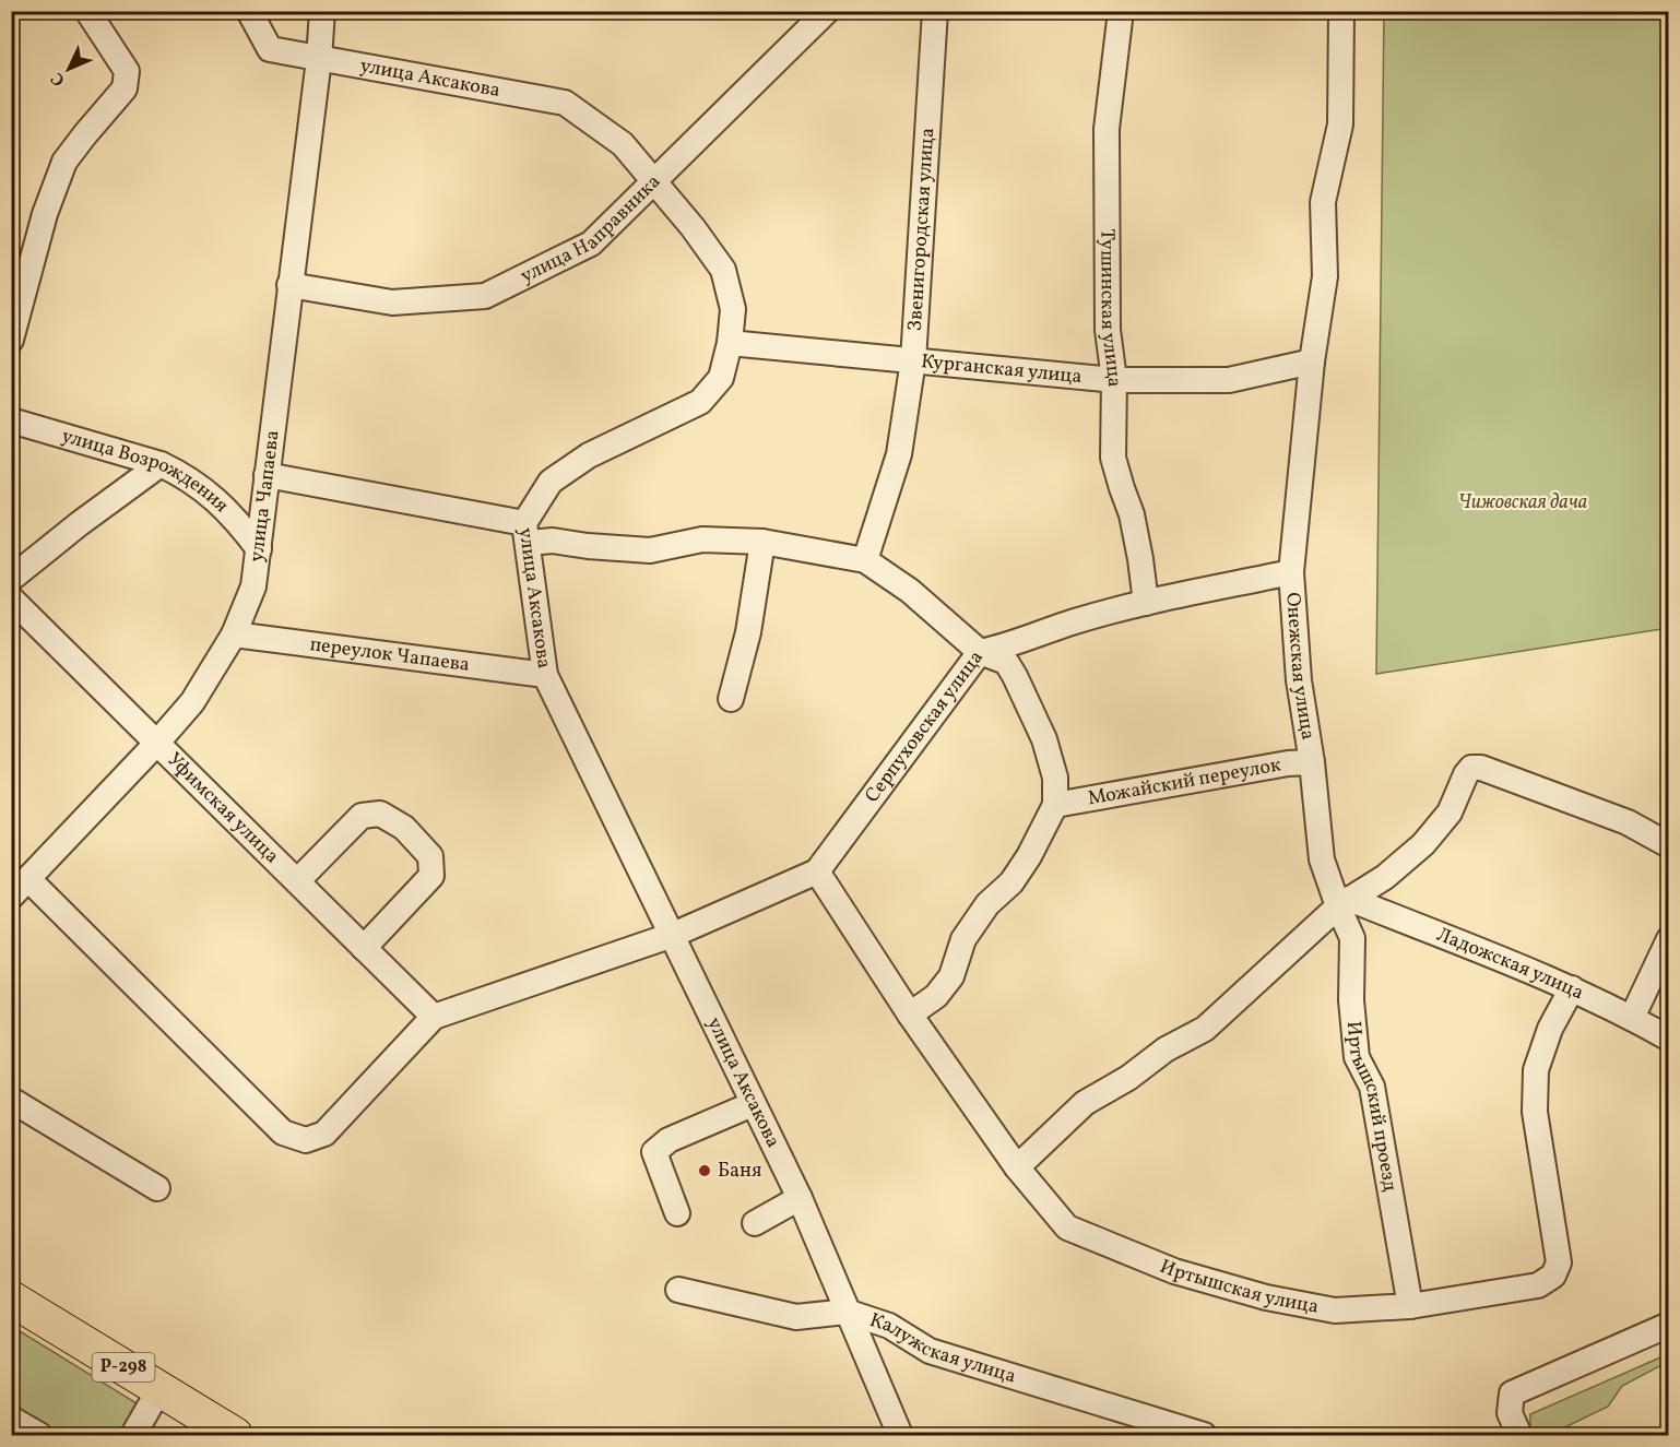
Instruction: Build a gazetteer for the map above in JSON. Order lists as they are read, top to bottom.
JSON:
{
  "streets": {
    "highway": ["Р-298"],
    "street": [
      "улица Аксакова",
      "улица Направника",
      "Звенигородская улица",
      "Тушинская улица",
      "Курганская улица",
      "улица Возрождения",
      "улица Чапаева",
      "переулок Чапаева",
      "Онежская улица",
      "Серпуховская улица",
      "Можайский переулок",
      "Уфимская улица",
      "Ладожская улица",
      "Иртышский проезд",
      "Иртышская улица",
      "Калужская улица"
    ]
  },
  "crossings": [
    ["улица Аксакова", "улица Направника"],
    ["улица Аксакова", "Курганская улица"],
    ["улица Аксакова", "улица Чапаева"],
    ["улица Аксакова", "переулок Чапаева"],
    ["улица Аксакова", "Серпуховская улица"],
    ["улица Аксакова", "Калужская улица"],
    ["улица Направника", "улица Чапаева"],
    ["Звенигородская улица", "Курганская улица"],
    ["Тушинская улица", "Курганская улица"],
    ["Тушинская улица", "Серпуховская улица"],
    ["Курганская улица", "Онежская улица"],
    ["улица Возрождения", "улица Чапаева"],
    ["улица Чапаева", "переулок Чапаева"],
    ["улица Чапаева", "Уфимская улица"],
    ["Онежская улица", "Серпуховская улица"],
    ["Онежская улица", "Можайский переулок"],
    ["Онежская улица", "Ладожская улица"],
    ["Онежская улица", "Иртышский проезд"],
    ["Серпуховская улица", "Уфимская улица"],
    ["Серпуховская улица", "Иртышская улица"],
    ["Ладожская улица", "Иртышский проезд"],
    ["Ладожская улица", "Иртышская улица"],
    ["Иртышский проезд", "Иртышская улица"]
  ],
  "parks": ["Чижовская дача"],
  "places": ["Баня"],
  "north": "bottom left"
}
